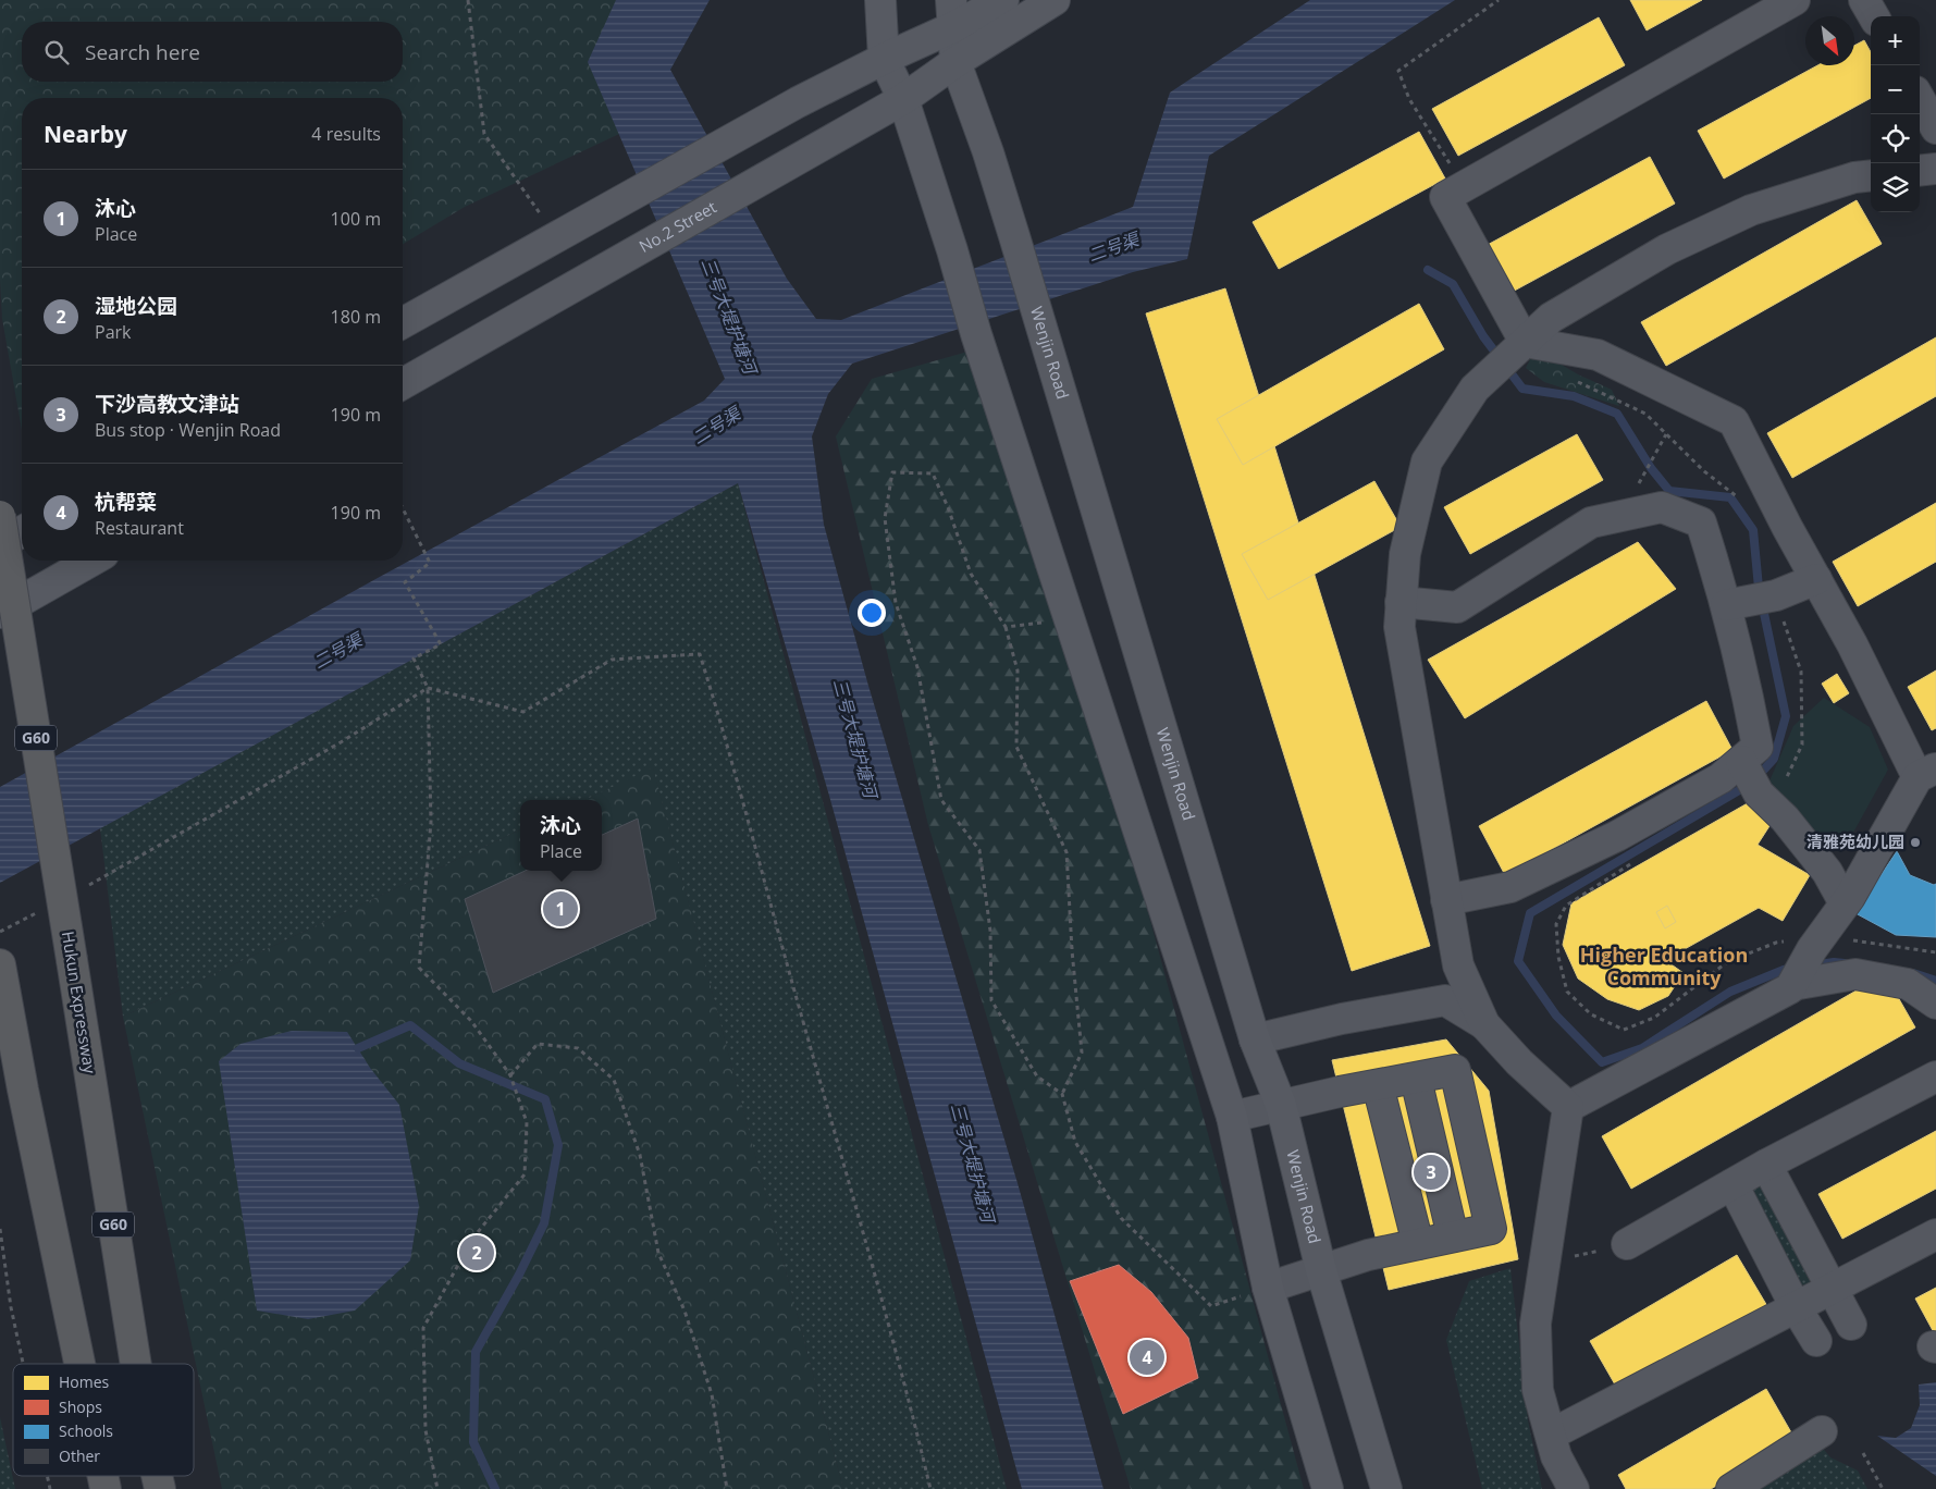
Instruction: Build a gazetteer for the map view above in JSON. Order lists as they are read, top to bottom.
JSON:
{
  "streets": {
    "highway": ["G60", "Hukun Expressway"],
    "main road": ["No.2 Street", "Wenjin Road"]
  },
  "crossings": [
    ["No.2 Street", "Wenjin Road"]
  ],
  "districts": ["Higher Education Community"],
  "water": ["二号渠", "三号大堤护塘河"],
  "places": ["清雅苑幼儿园"],
  "legend": [
    "Homes",
    "Shops",
    "Schools",
    "Other"
  ],
  "north": "bottom right",
  "page": {
    "map_buttons": ["+", "−"],
    "search": "Search here",
    "heading": ["Nearby", "4 results"],
    "list": [
      {
        "mark": "1",
        "name": "沐心",
        "note": "Place",
        "value": "100 m"
      },
      {
        "mark": "2",
        "name": "湿地公园",
        "note": "Park",
        "value": "180 m"
      },
      {
        "mark": "3",
        "name": "下沙高教文津站",
        "note": "Bus stop · Wenjin Road",
        "value": "190 m"
      },
      {
        "mark": "4",
        "name": "杭帮菜",
        "note": "Restaurant",
        "value": "190 m"
      }
    ],
    "popup": ["沐心", "Place"],
    "pins": [
      "1",
      "3",
      "2",
      "4"
    ]
  }
}
